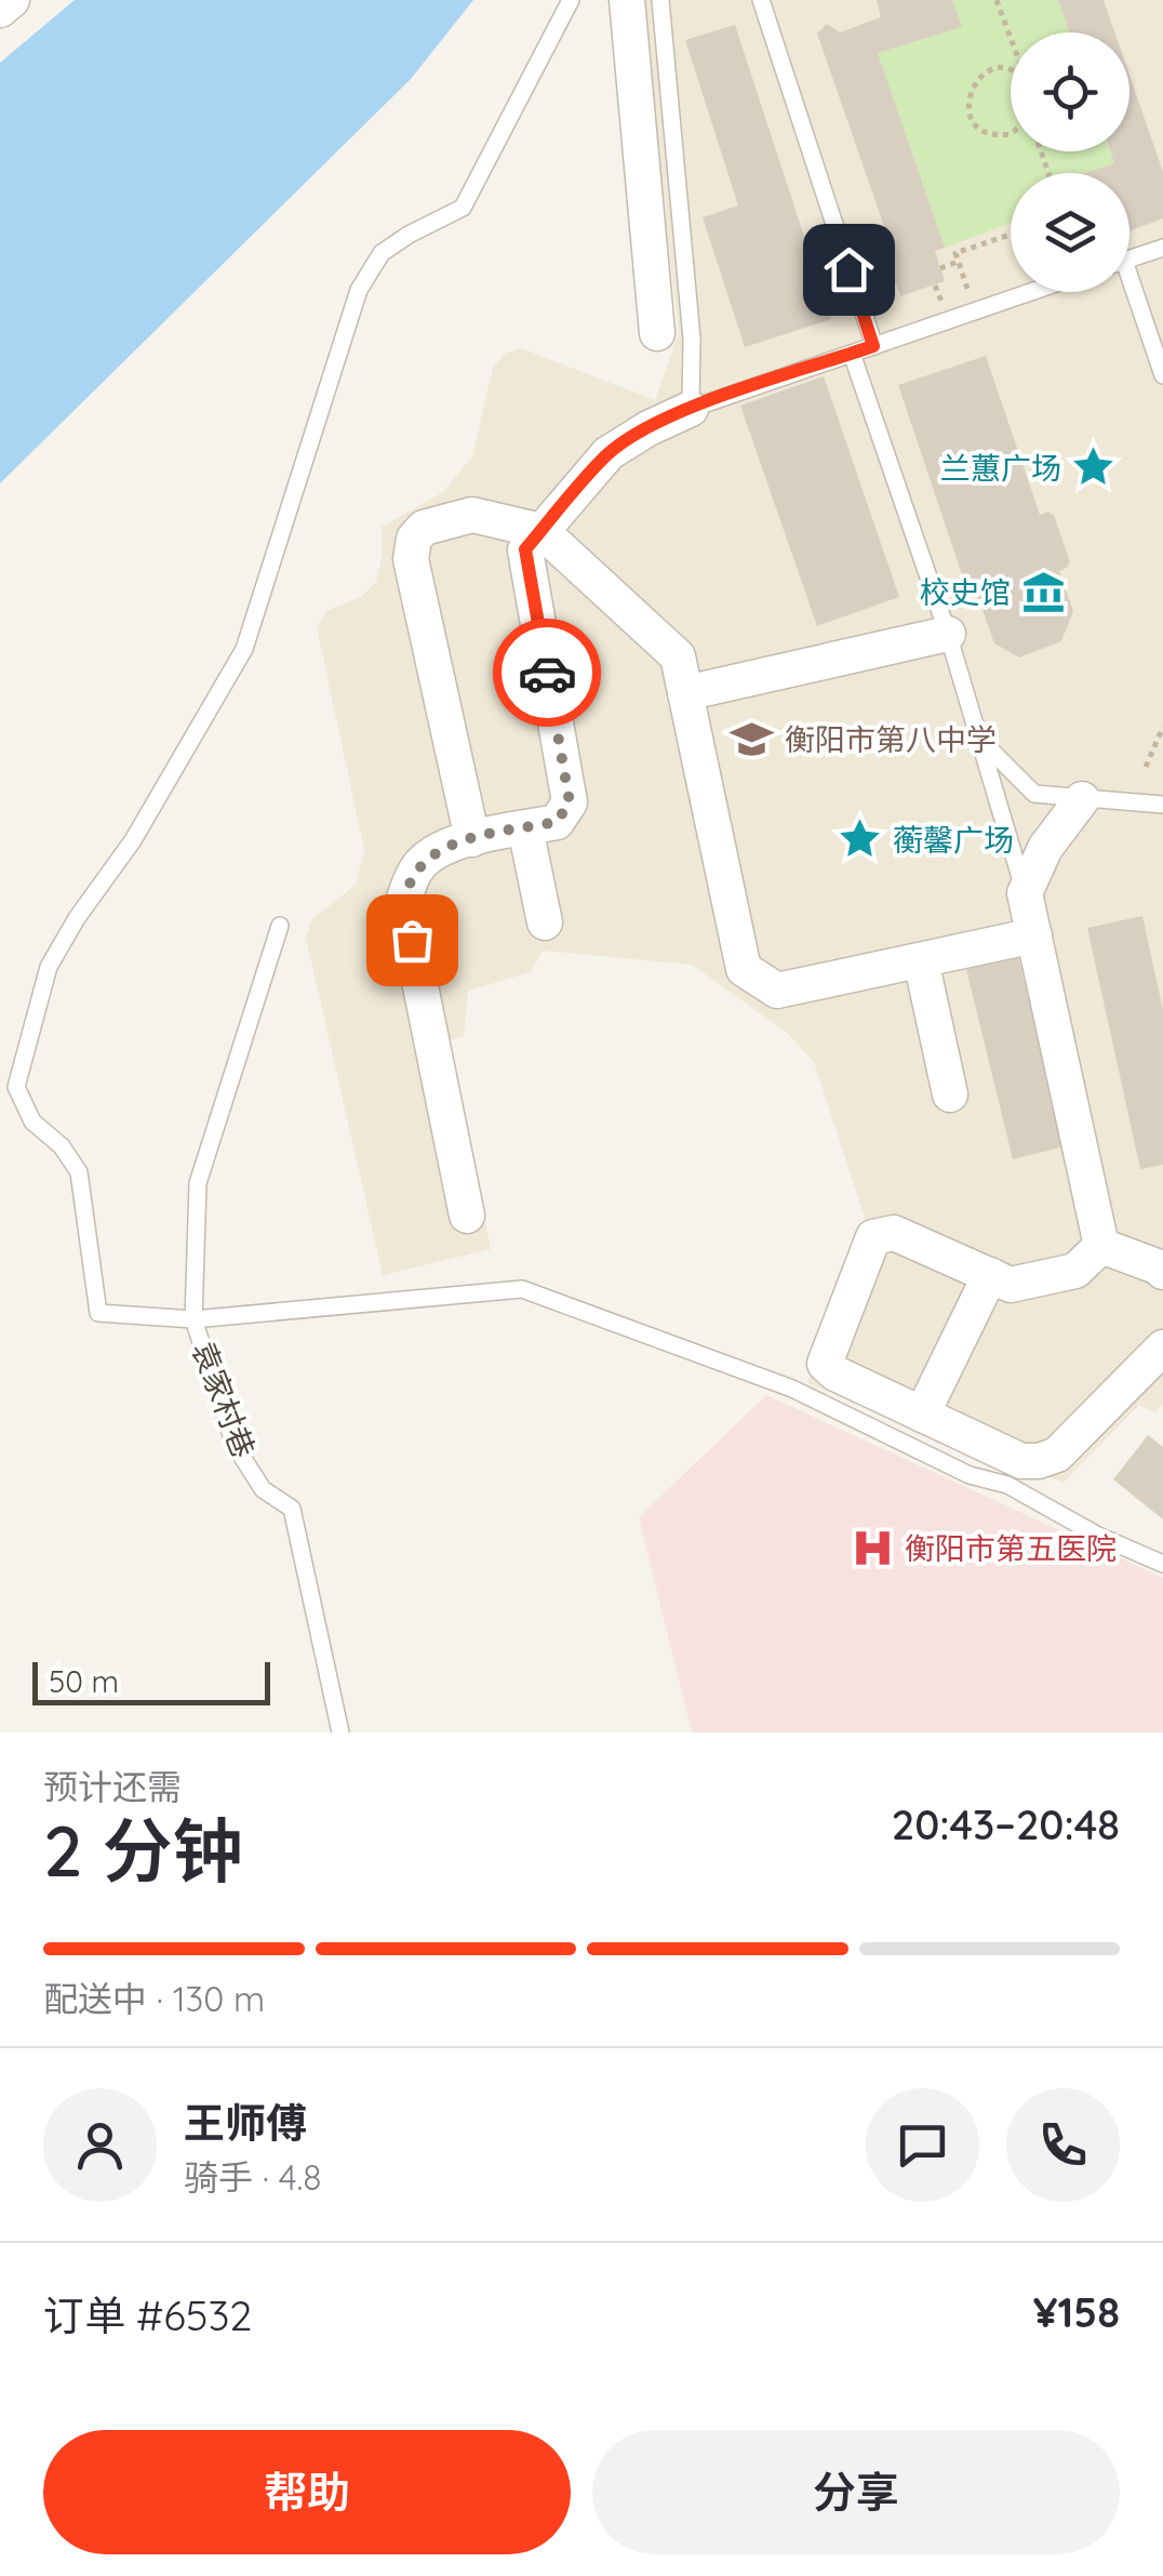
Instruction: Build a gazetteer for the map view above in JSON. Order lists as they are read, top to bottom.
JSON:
{
  "streets": {
    "lane": ["袁家村巷"]
  },
  "places": {
    "place": ["兰蕙广场", "蘅馨广场"],
    "museum": ["校史馆"],
    "school or university": ["衡阳市第八中学"],
    "hospital": ["衡阳市第五医院"]
  },
  "scale_bar": "50 m",
  "page": {
    "scale": "50 m",
    "heading": ["2 分钟", "预计还需", "20:43–20:48"],
    "panel": [
      "王师傅",
      "骑手 · 4.8",
      "订单 #6532",
      "¥158"
    ],
    "bar": "配送中 · 130 m",
    "buttons": ["帮助", "分享"]
  }
}
